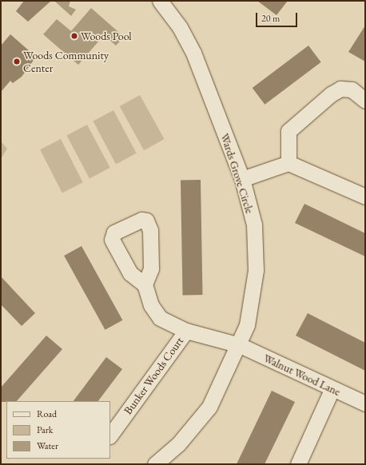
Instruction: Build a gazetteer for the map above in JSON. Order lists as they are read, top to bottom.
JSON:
{
  "streets": {
    "street": ["Wards Grove Circle", "Walnut Wood Lane", "Bunker Woods Court"]
  },
  "crossings": [
    ["Wards Grove Circle", "Walnut Wood Lane"],
    ["Walnut Wood Lane", "Bunker Woods Court"]
  ],
  "places": ["Woods Pool", "Woods Community Center"],
  "legend": ["Road", "Park", "Water"],
  "scale_bar": "20 m"
}
